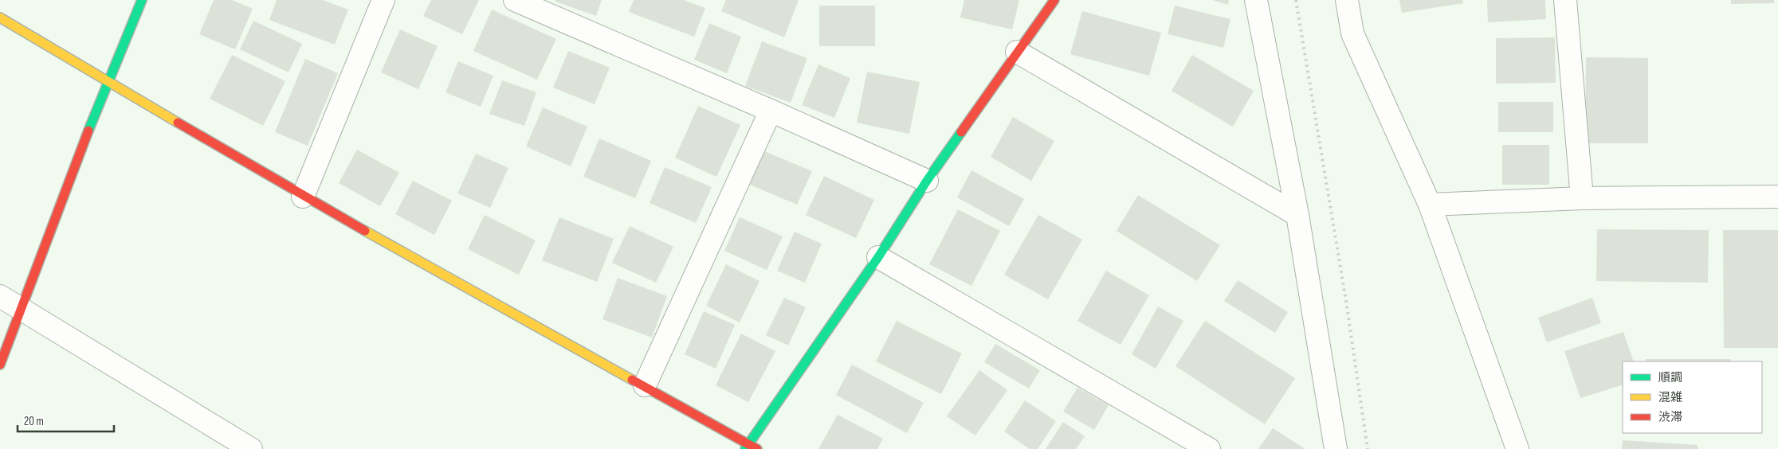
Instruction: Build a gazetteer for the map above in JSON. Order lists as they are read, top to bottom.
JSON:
{
  "legend": ["順調", "混雑", "渋滞"],
  "scale_bar": "20 m"
}
